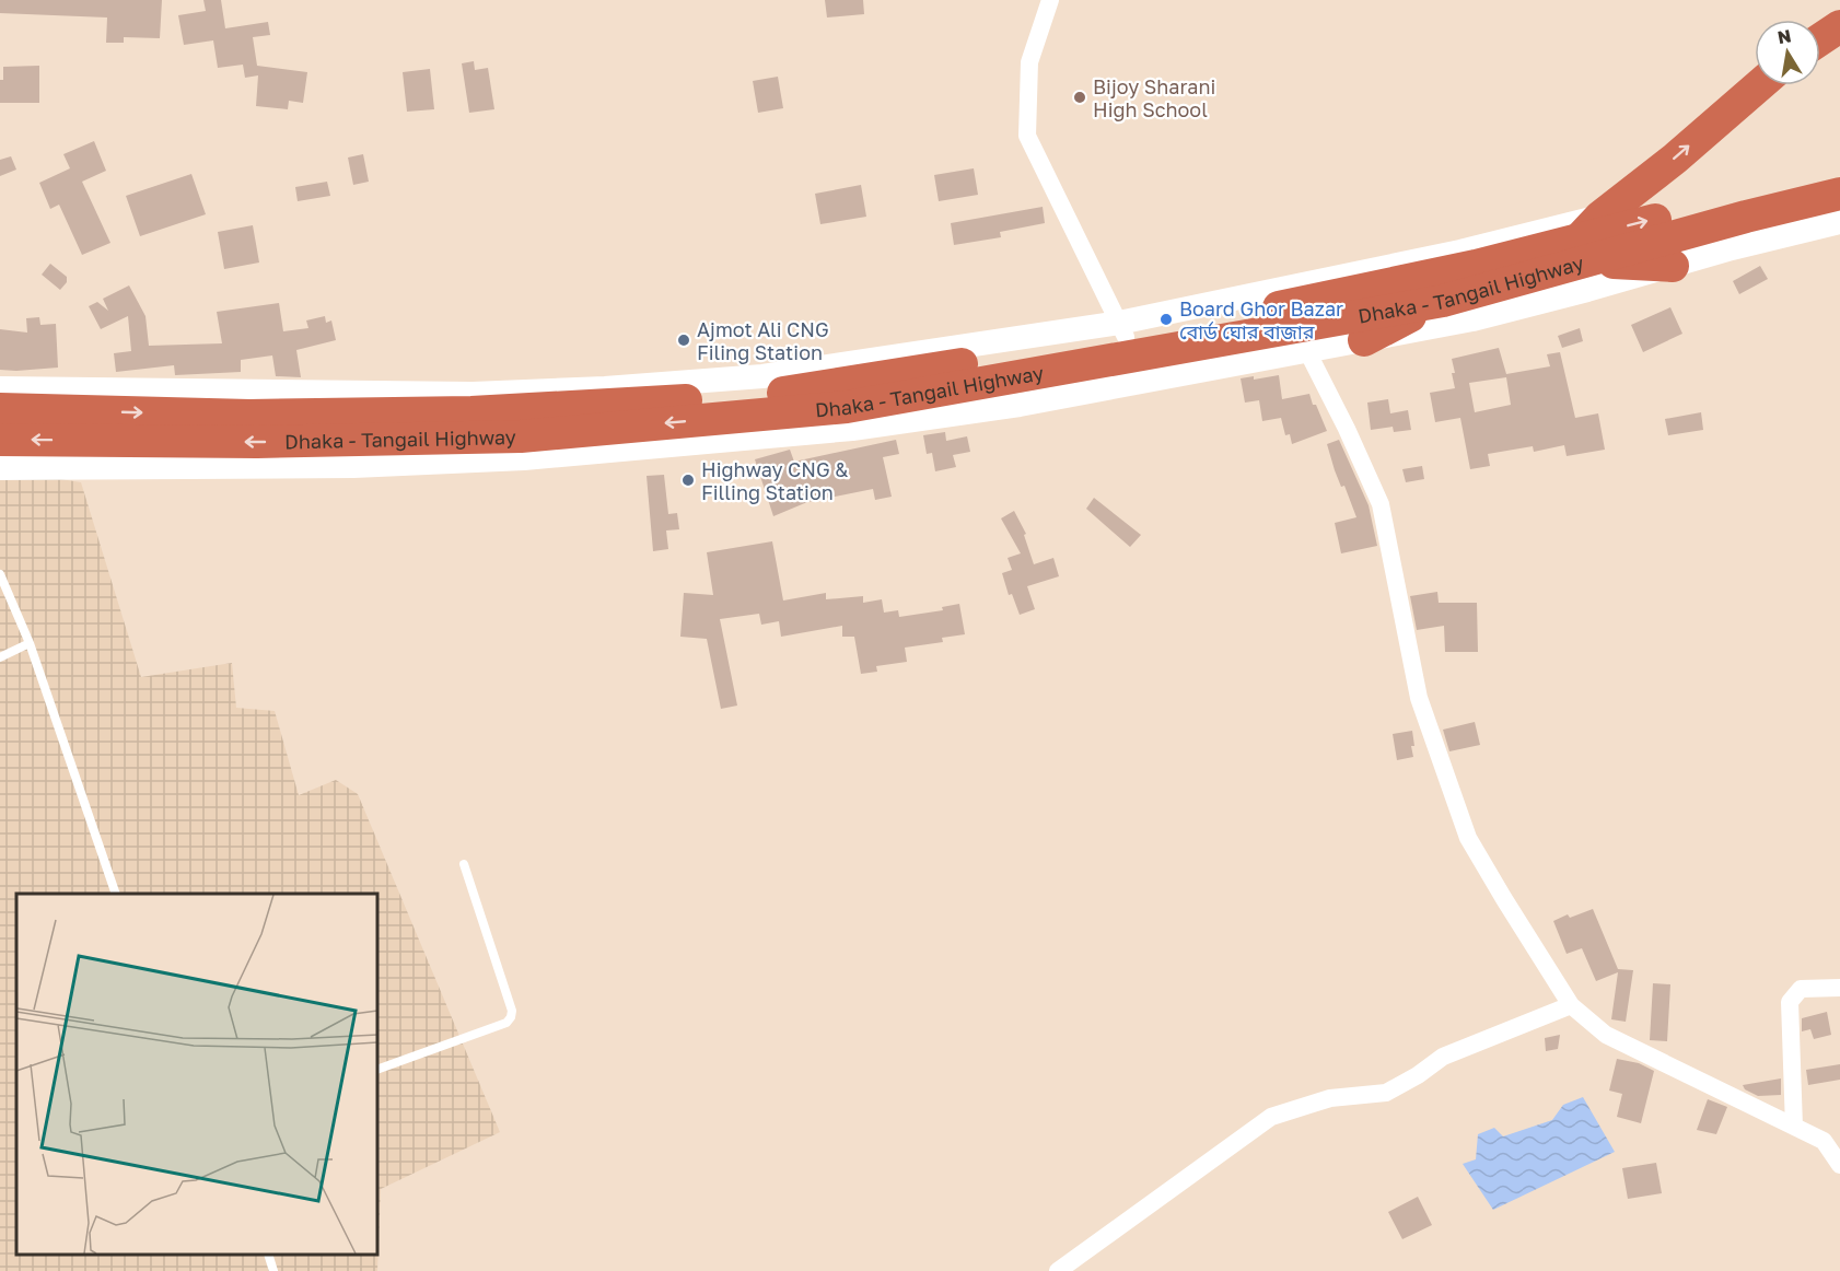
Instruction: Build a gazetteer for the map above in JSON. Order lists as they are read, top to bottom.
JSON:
{
  "streets": {
    "highway": ["Dhaka - Tangail Highway"]
  },
  "places": [
    "Bijoy Sharani High School",
    "Board Ghor Bazar বোর্ড ঘোর বাজার",
    "Ajmot Ali CNG Filing Station",
    "Highway CNG & Filling Station"
  ],
  "north": "top"
}
